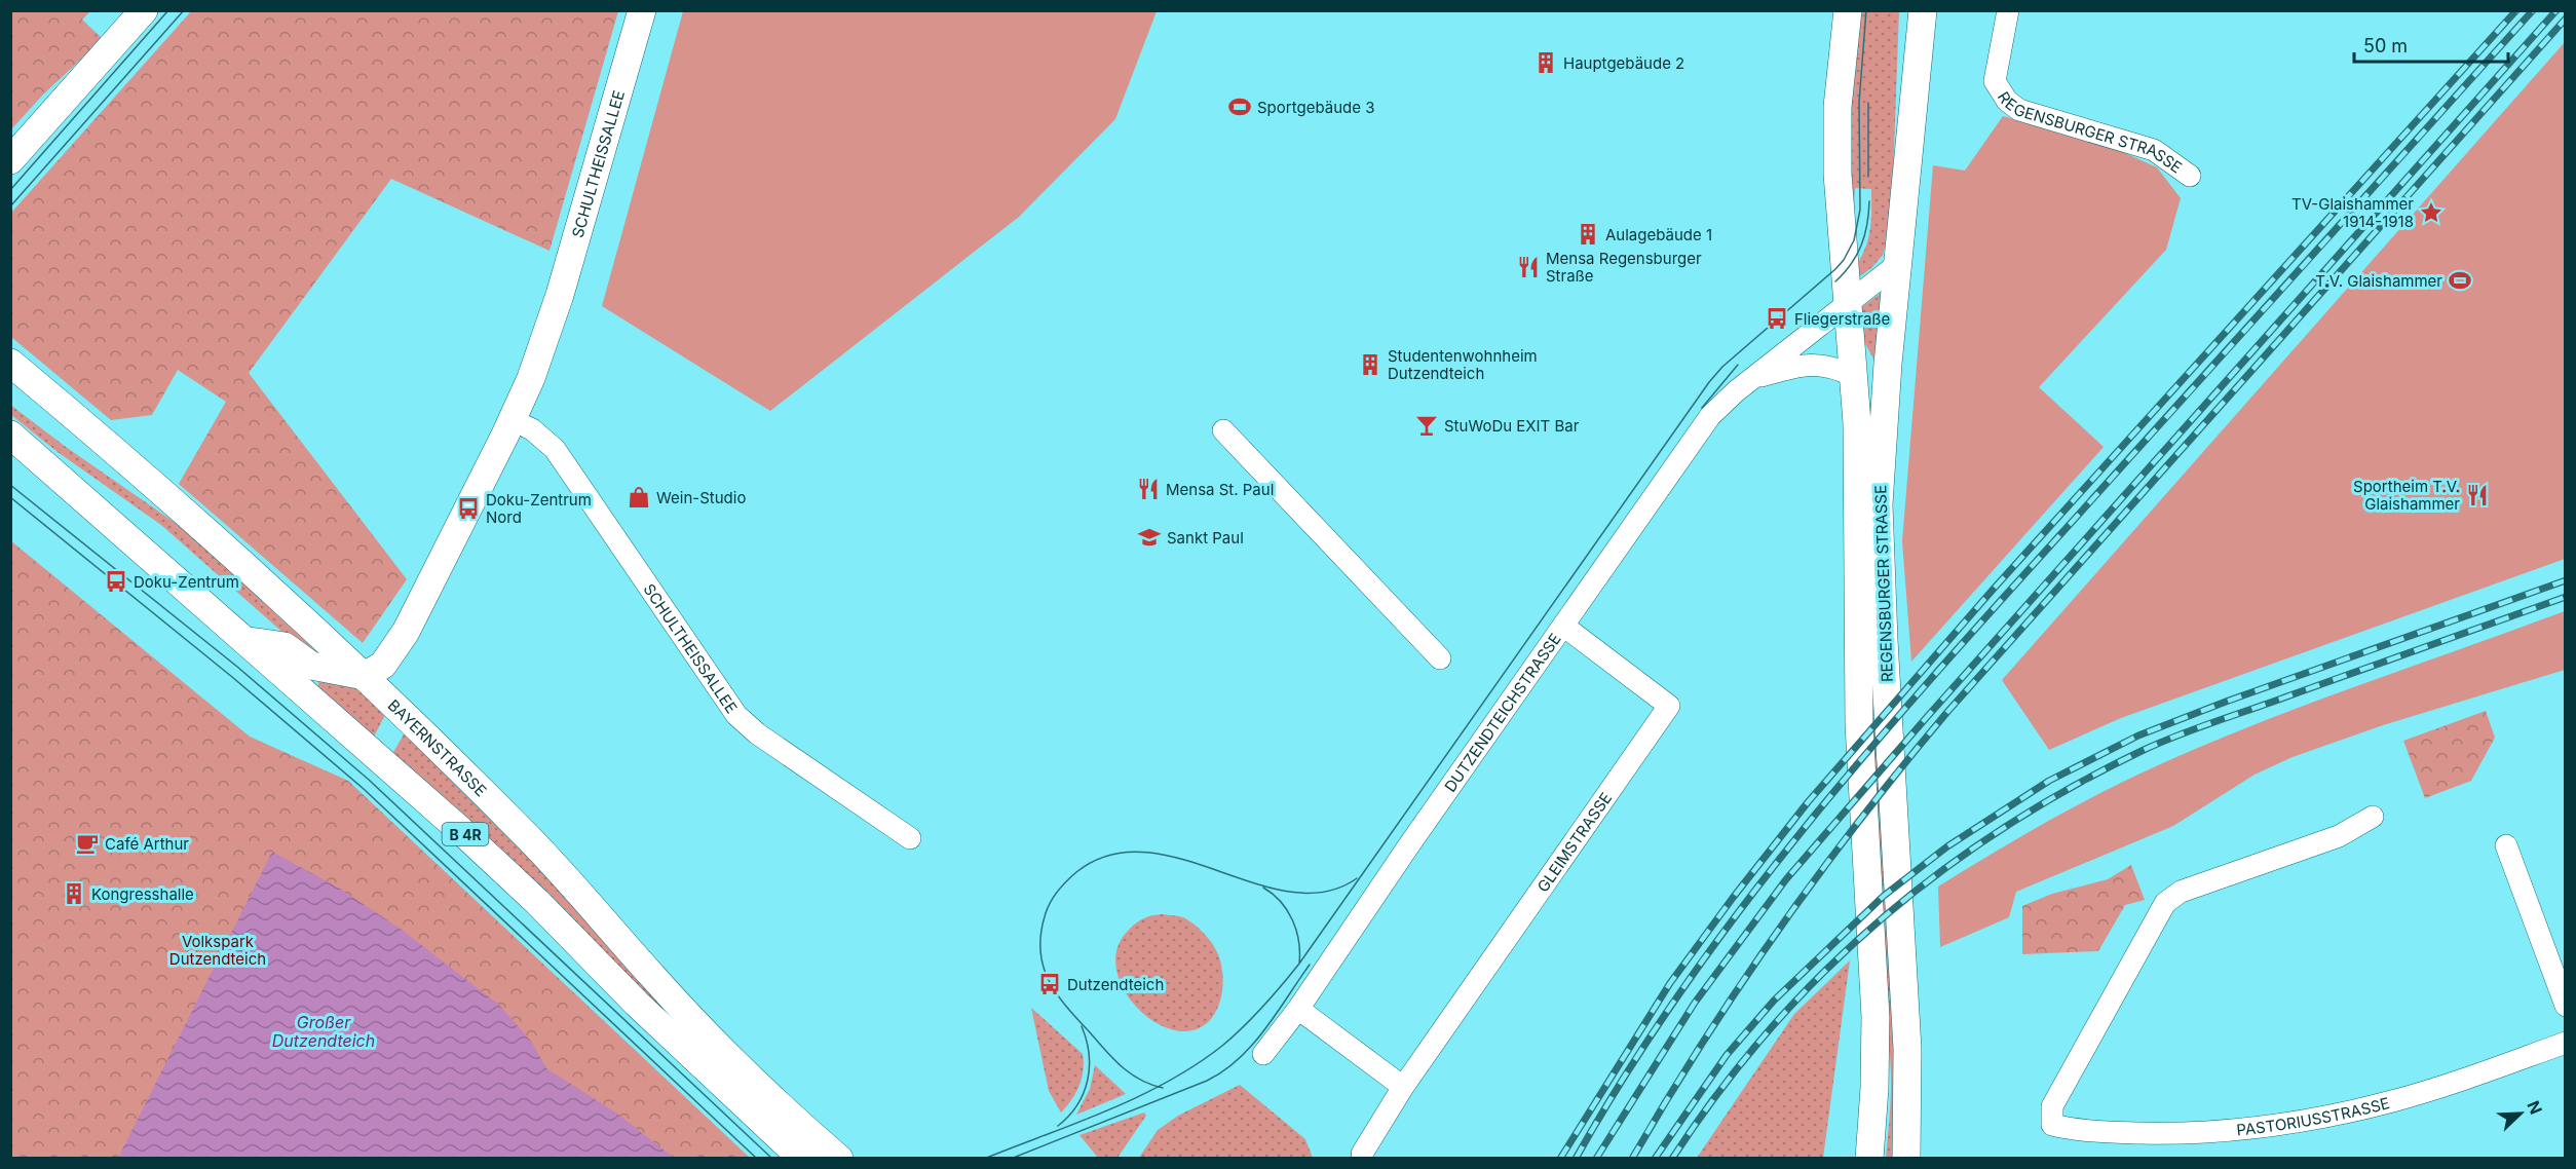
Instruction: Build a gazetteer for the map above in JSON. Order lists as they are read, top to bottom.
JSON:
{
  "streets": {
    "main road": [
      "REGENSBURGER STRASSE",
      "SCHULTHEISSALLEE",
      "BAYERNSTRASSE",
      "B 4R"
    ],
    "street": ["DUTZENDTEICHSTRASSE", "GLEIMSTRASSE", "PASTORIUSSTRASSE"]
  },
  "crossings": [
    ["REGENSBURGER STRASSE", "DUTZENDTEICHSTRASSE"],
    ["SCHULTHEISSALLEE", "BAYERNSTRASSE"],
    ["DUTZENDTEICHSTRASSE", "GLEIMSTRASSE"]
  ],
  "water": ["Großer Dutzendteich"],
  "parks": ["Volkspark Dutzendteich"],
  "places": {
    "building": [
      "Hauptgebäude 2",
      "Aulagebäude 1",
      "Studentenwohnheim Dutzendteich",
      "Kongresshalle"
    ],
    "sports": ["Sportgebäude 3", "T.V. Glaishammer"],
    "place": ["TV-Glaishammer 1914-1918"],
    "restaurant": ["Mensa Regensburger Straße", "Mensa St. Paul", "Sportheim T.V. Glaishammer"],
    "bus stop": [
      "Fliegerstraße",
      "Doku-Zentrum Nord",
      "Doku-Zentrum",
      "Dutzendteich"
    ],
    "bar": ["StuWoDu EXIT Bar"],
    "shop": ["Wein-Studio"],
    "school or university": ["Sankt Paul"],
    "cafe": ["Café Arthur"]
  },
  "scale_bar": "50 m",
  "north": "top right"
}
